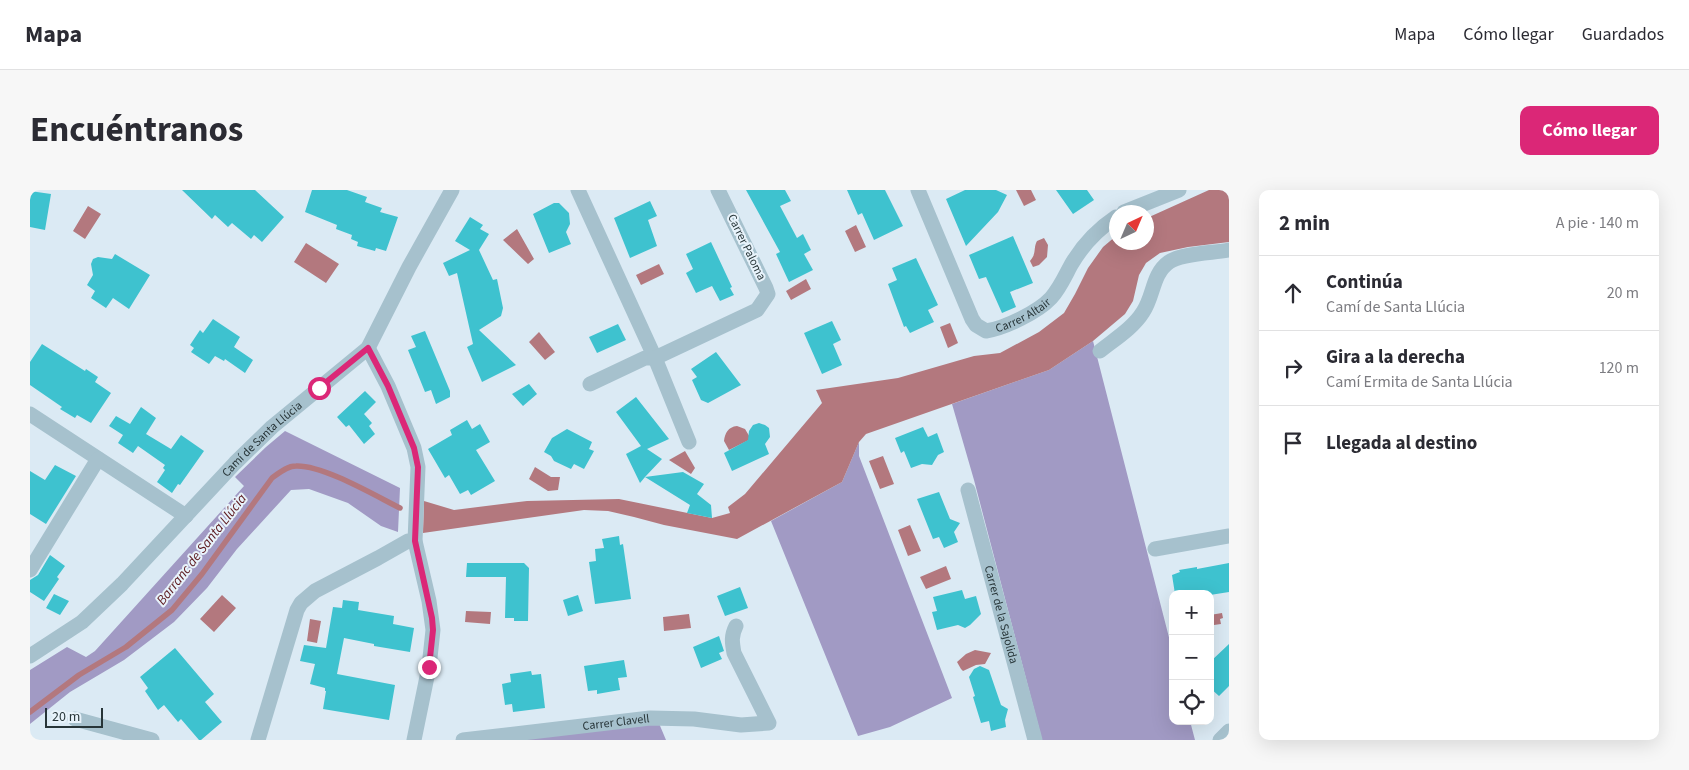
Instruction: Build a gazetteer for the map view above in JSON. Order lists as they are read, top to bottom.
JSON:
{
  "streets": {
    "street": [
      "Carrer Paloma",
      "Carrer Altair",
      "Camí de Santa Llúcia",
      "Carrer de la Sajolida",
      "Carrer Clavell"
    ]
  },
  "water": ["Barranc de Santa Llúcia"],
  "scale_bar": "20 m",
  "north": "top right",
  "page": {
    "header": "Mapa",
    "nav": ["Mapa", "Cómo llegar", "Guardados"],
    "title": "Encuéntranos",
    "buttons": "Cómo llegar",
    "heading": ["2 min", "A pie · 140 m"],
    "list": [
      ["Continúa", "Camí de Santa Llúcia", "20 m"],
      ["Gira a la derecha", "Camí Ermita de Santa Llúcia", "120 m"],
      "Llegada al destino"
    ],
    "map_buttons": ["+", "−"],
    "scale": "20 m"
  }
}
